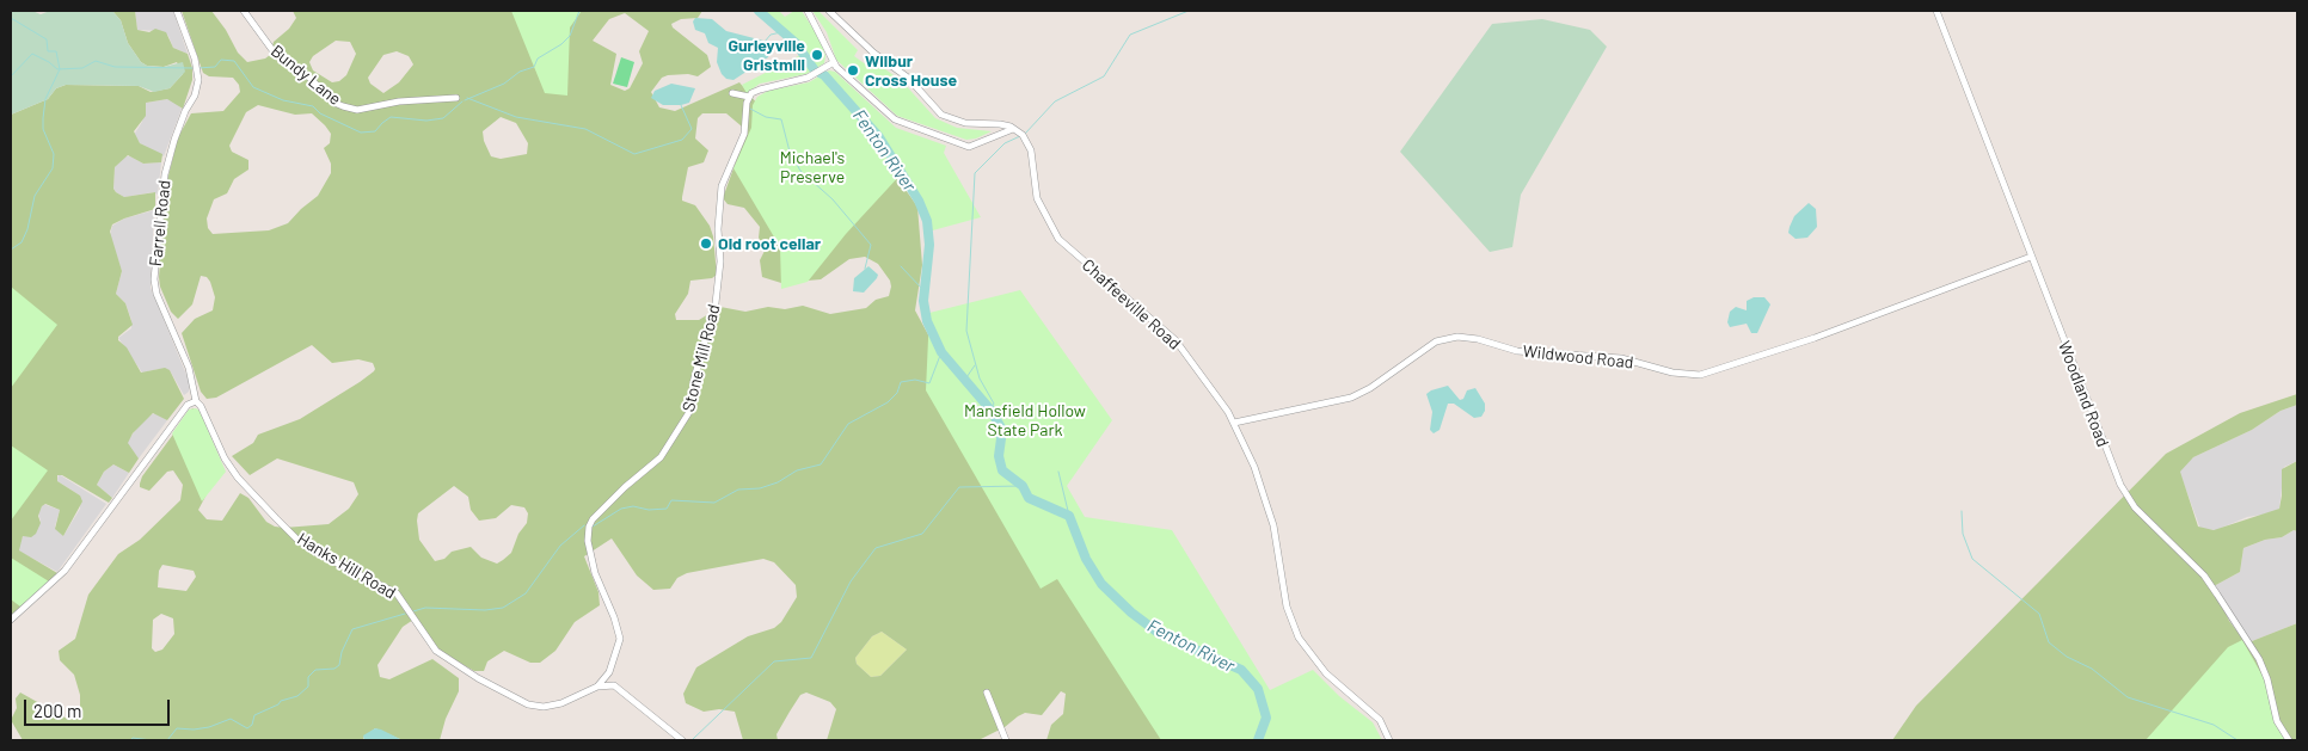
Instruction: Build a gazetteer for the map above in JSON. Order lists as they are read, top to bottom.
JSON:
{
  "streets": {
    "street": [
      "Bundy Lane",
      "Farrell Road",
      "Chaffeeville Road",
      "Wildwood Road",
      "Stone Mill Road",
      "Woodland Road",
      "Hanks Hill Road"
    ]
  },
  "crossings": [
    ["Farrell Road", "Hanks Hill Road"],
    ["Chaffeeville Road", "Wildwood Road"],
    ["Wildwood Road", "Woodland Road"],
    ["Stone Mill Road", "Hanks Hill Road"]
  ],
  "water": ["Fenton River"],
  "parks": ["Michael's Preserve", "Mansfield Hollow State Park"],
  "places": ["Gurleyville Gristmill", "Wilbur Cross House", "Old root cellar"],
  "scale_bar": "200 m"
}
